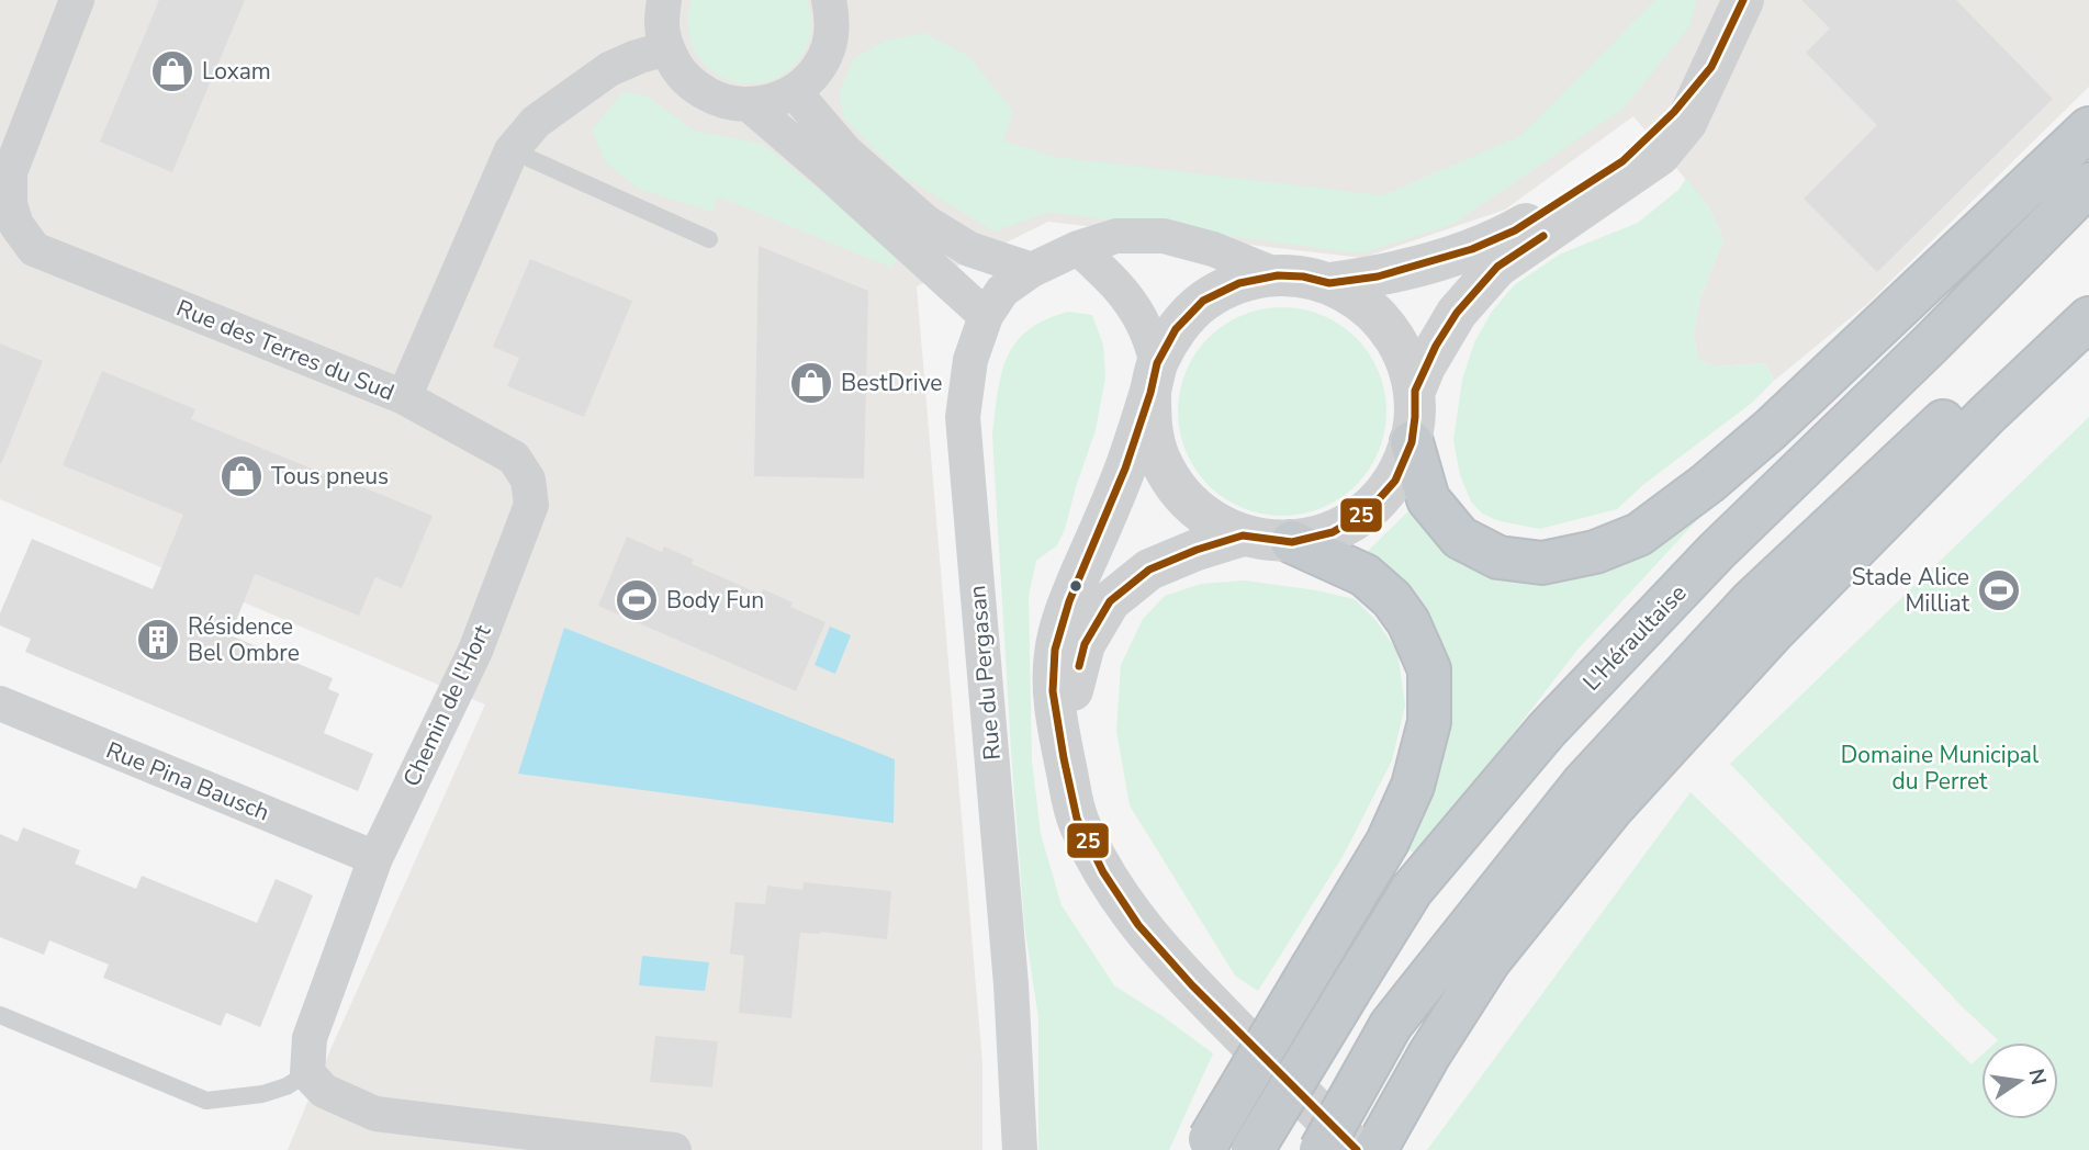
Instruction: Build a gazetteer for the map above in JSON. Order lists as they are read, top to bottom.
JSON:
{
  "streets": {
    "highway": ["L'Héraultaise"],
    "street": [
      "Rue des Terres du Sud",
      "Rue du Pergasan",
      "Chemin de l'Hort",
      "Rue Pina Bausch"
    ]
  },
  "crossings": [
    ["Rue des Terres du Sud", "Chemin de l'Hort"],
    ["Chemin de l'Hort", "Rue Pina Bausch"]
  ],
  "parks": ["Domaine Municipal du Perret"],
  "places": {
    "shop": ["Loxam", "BestDrive", "Tous pneus"],
    "sports": ["Stade Alice Milliat", "Body Fun"],
    "building": ["Résidence Bel Ombre"]
  },
  "lines": ["transit line 25"],
  "north": "right"
}
